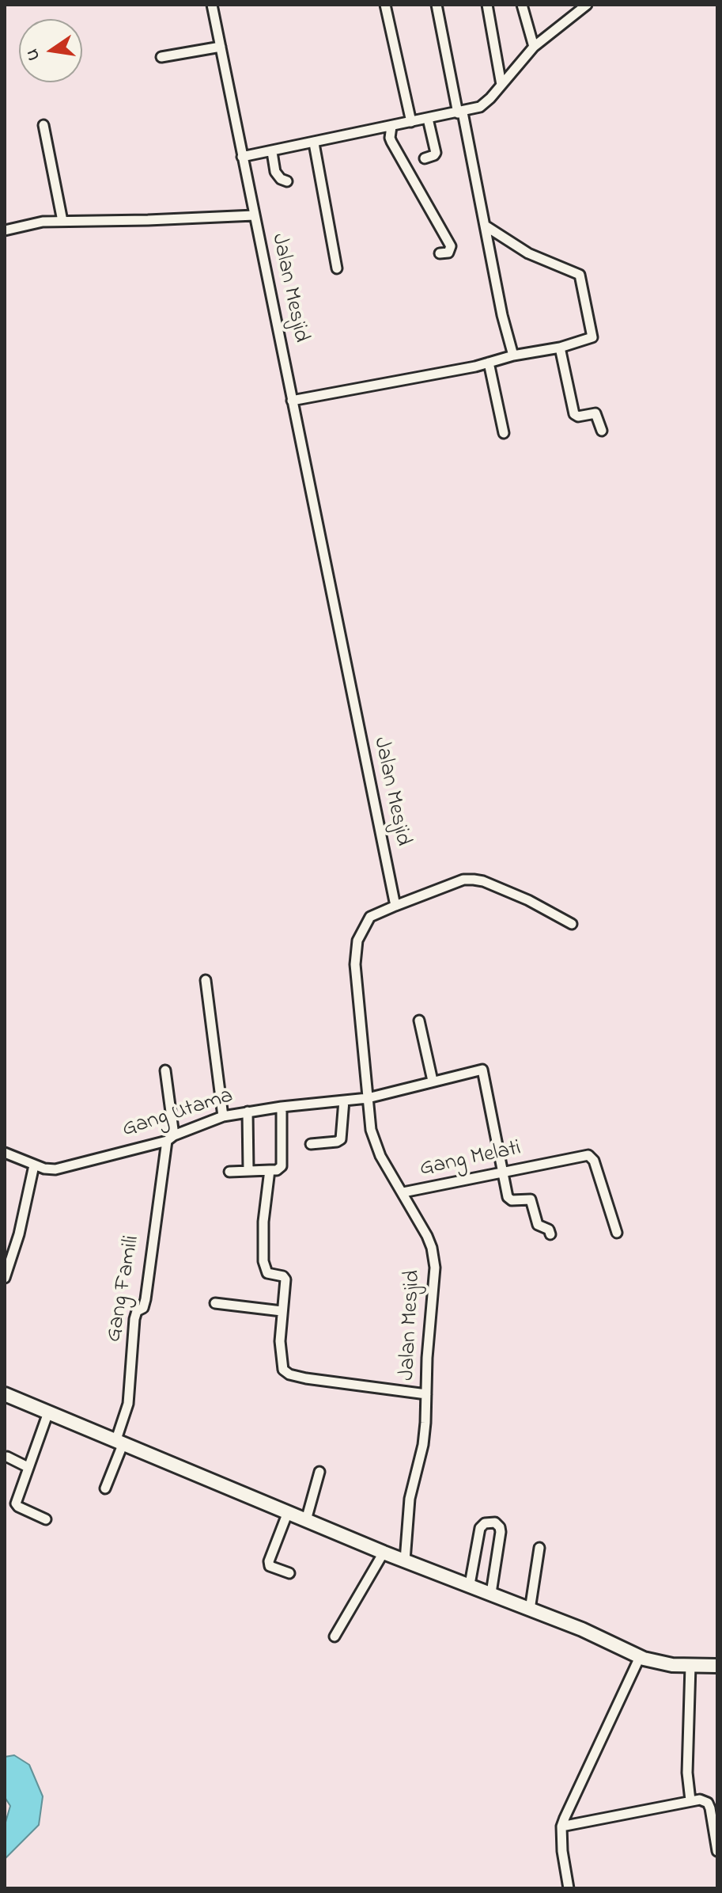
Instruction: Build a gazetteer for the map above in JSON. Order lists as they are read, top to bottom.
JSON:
{
  "streets": {
    "street": [
      "Jalan Mesjid",
      "Gang Utama",
      "Gang Melati",
      "Gang Famili"
    ]
  },
  "crossings": [
    ["Jalan Mesjid", "Gang Utama"],
    ["Jalan Mesjid", "Gang Melati"],
    ["Gang Utama", "Gang Melati"],
    ["Gang Utama", "Gang Famili"]
  ],
  "north": "left"
}
